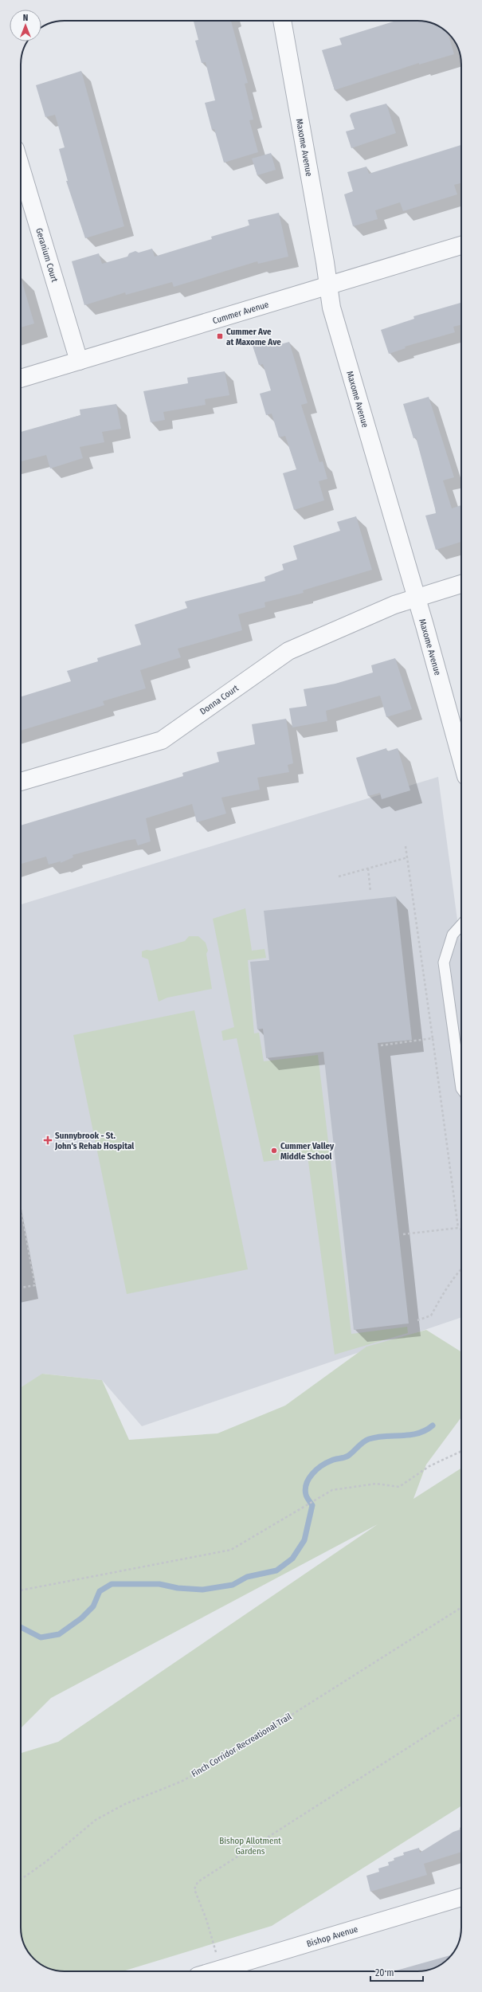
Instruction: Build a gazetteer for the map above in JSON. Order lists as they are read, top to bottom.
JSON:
{
  "streets": {
    "street": [
      "Maxome Avenue",
      "Geranium Court",
      "Cummer Avenue",
      "Donna Court",
      "Bishop Avenue"
    ],
    "path": ["Finch Corridor Recreational Trail"]
  },
  "crossings": [
    ["Maxome Avenue", "Cummer Avenue"],
    ["Maxome Avenue", "Donna Court"],
    ["Geranium Court", "Cummer Avenue"]
  ],
  "parks": ["Bishop Allotment Gardens"],
  "places": {
    "transit": ["Cummer Ave at Maxome Ave"],
    "health": ["Sunnybrook - St. John's Rehab Hospital"],
    "other": ["Cummer Valley Middle School"]
  },
  "scale_bar": "20 m",
  "north": "top"
}
